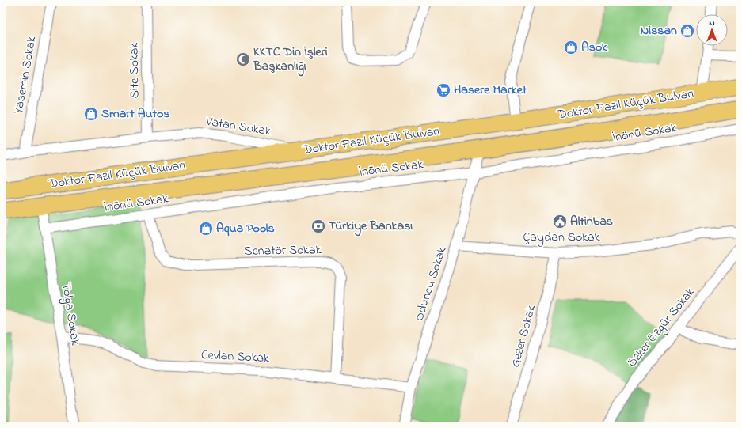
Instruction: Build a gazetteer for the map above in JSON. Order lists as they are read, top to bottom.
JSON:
{
  "streets": {
    "highway": ["Doktor Fazıl Küçük Bulvarı"],
    "street": [
      "Site Sokak",
      "Yasemin Sokak",
      "Vatan Sokak",
      "İnönü Sokak",
      "Çaydan Sokak",
      "Senatör Sokak",
      "Oduncu Sokak",
      "Tolga Sokak",
      "Özker Özgür Sokak",
      "Gezer Sokak",
      "Cevlan Sokak"
    ]
  },
  "crossings": [
    ["Site Sokak", "Vatan Sokak"],
    ["Yasemin Sokak", "Vatan Sokak"],
    ["Doktor Fazıl Küçük Bulvarı", "Vatan Sokak"],
    ["Doktor Fazıl Küçük Bulvarı", "Oduncu Sokak"],
    ["Doktor Fazıl Küçük Bulvarı", "Tolga Sokak"],
    ["İnönü Sokak", "Senatör Sokak"],
    ["İnönü Sokak", "Oduncu Sokak"],
    ["İnönü Sokak", "Tolga Sokak"],
    ["Çaydan Sokak", "Oduncu Sokak"],
    ["Çaydan Sokak", "Gezer Sokak"],
    ["Senatör Sokak", "Cevlan Sokak"],
    ["Oduncu Sokak", "Cevlan Sokak"],
    ["Tolga Sokak", "Cevlan Sokak"]
  ],
  "places": {
    "shop": [
      "Nissan",
      "Asok",
      "Smart Autos",
      "Aqua Pools"
    ],
    "mosque": ["KKTC Din İşleri Başkanlığı"],
    "supermarket": ["Hasere Market"],
    "public building": ["Altinbas"],
    "bank": ["Türkiye Bankası"]
  },
  "north": "top"
}
